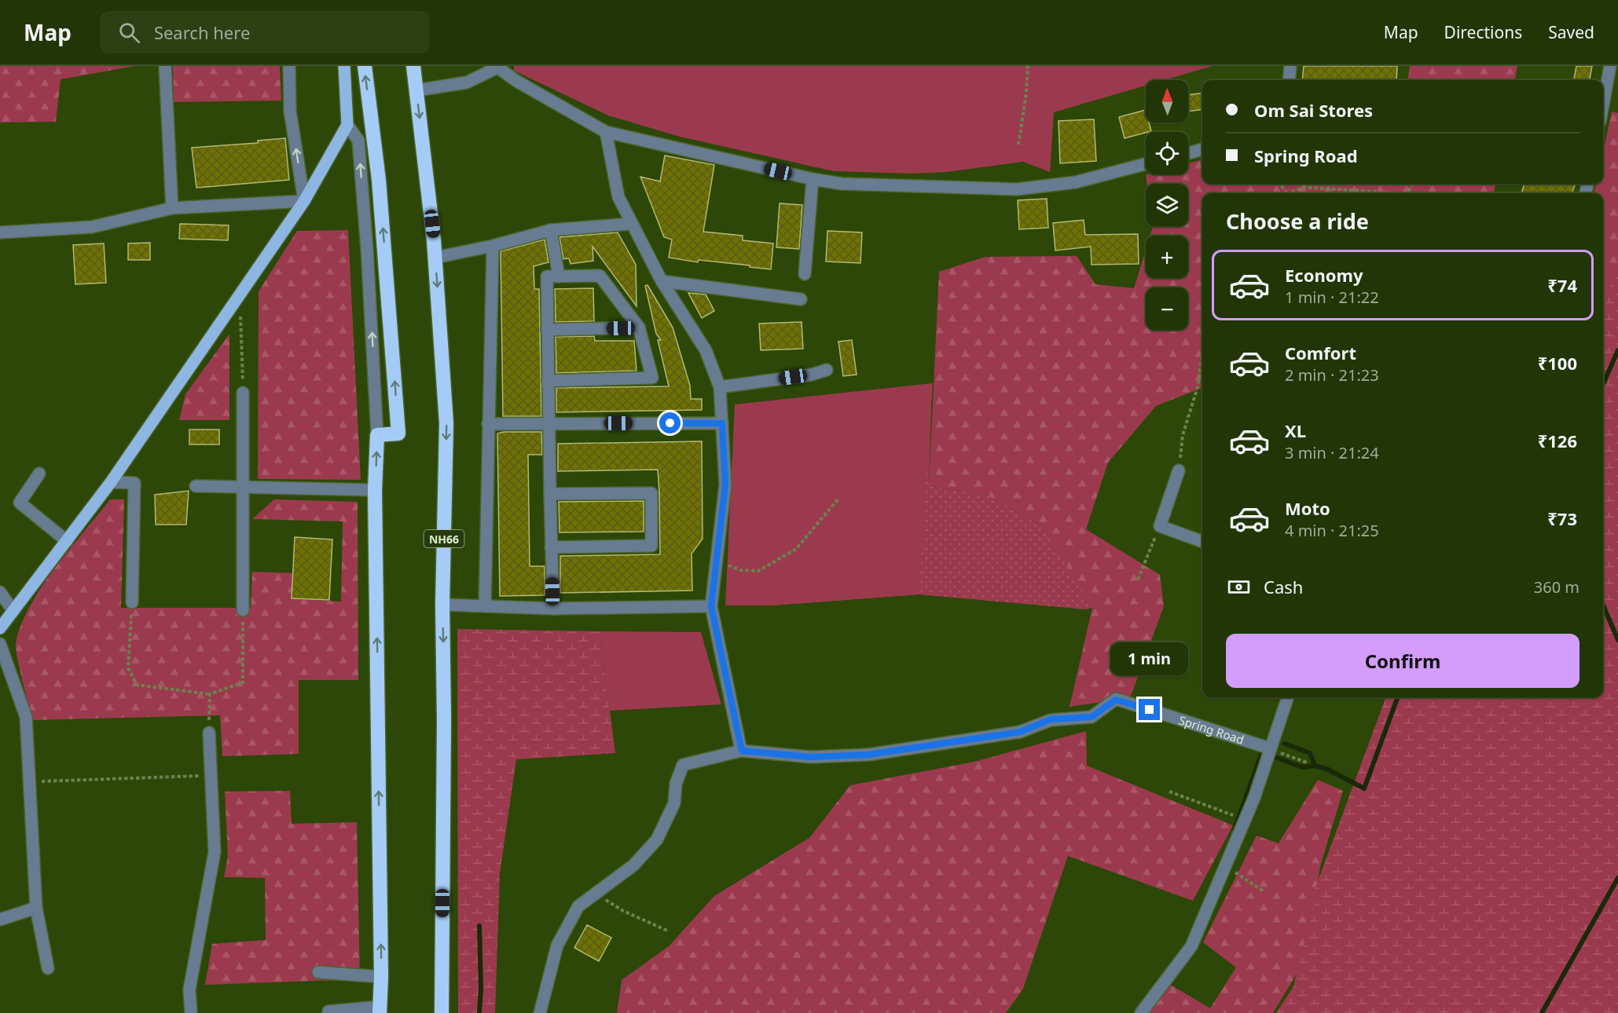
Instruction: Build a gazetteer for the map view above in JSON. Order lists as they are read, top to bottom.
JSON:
{
  "streets": {
    "highway": ["NH66"],
    "street": ["Spring Road"]
  },
  "north": "top",
  "page": {
    "header": "Map",
    "search": "Search here",
    "nav": ["Map", "Directions", "Saved"],
    "map_buttons": ["+", "−"],
    "banner": ["Om Sai Stores", "Spring Road"],
    "heading": "Choose a ride",
    "list": [
      {
        "name": "Economy",
        "note": "1 min · 21:22",
        "value": "₹74"
      },
      {
        "name": "Comfort",
        "note": "2 min · 21:23",
        "value": "₹100"
      },
      {
        "name": "XL",
        "note": "3 min · 21:24",
        "value": "₹126"
      },
      {
        "name": "Moto",
        "note": "4 min · 21:25",
        "value": "₹73"
      }
    ],
    "pay": ["Cash", "360 m"],
    "buttons": "Confirm",
    "bubble": "1 min"
  }
}
